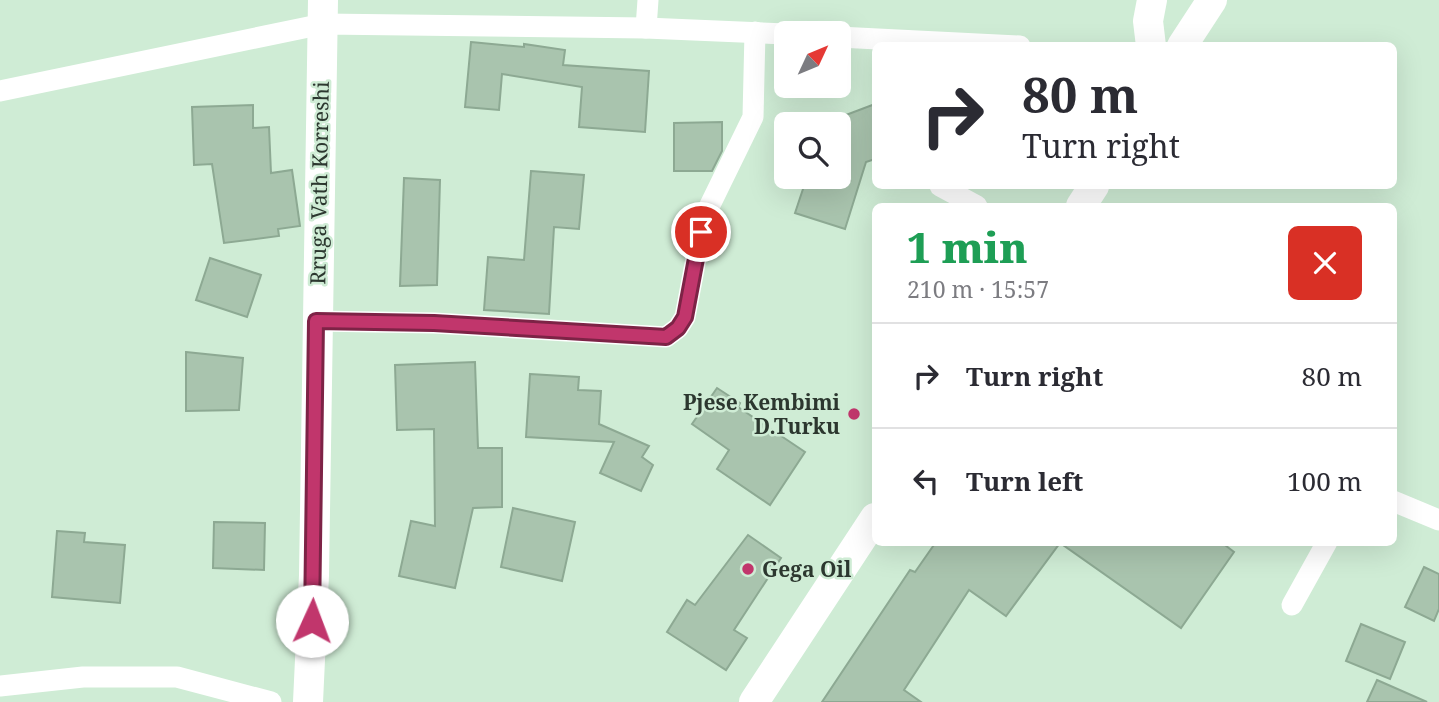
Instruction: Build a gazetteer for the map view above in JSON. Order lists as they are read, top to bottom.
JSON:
{
  "streets": {
    "main road": ["Rruga Vath Korreshi"]
  },
  "places": ["Pjese Kembimi D.Turku", "Gega Oil"],
  "north": "top right",
  "page": {
    "turn": ["80 m", "Turn right"],
    "heading": ["1 min", "210 m · 15:57"],
    "list": [
      {
        "name": "Turn right",
        "value": "80 m"
      },
      {
        "name": "Turn left",
        "value": "100 m"
      }
    ]
  }
}
